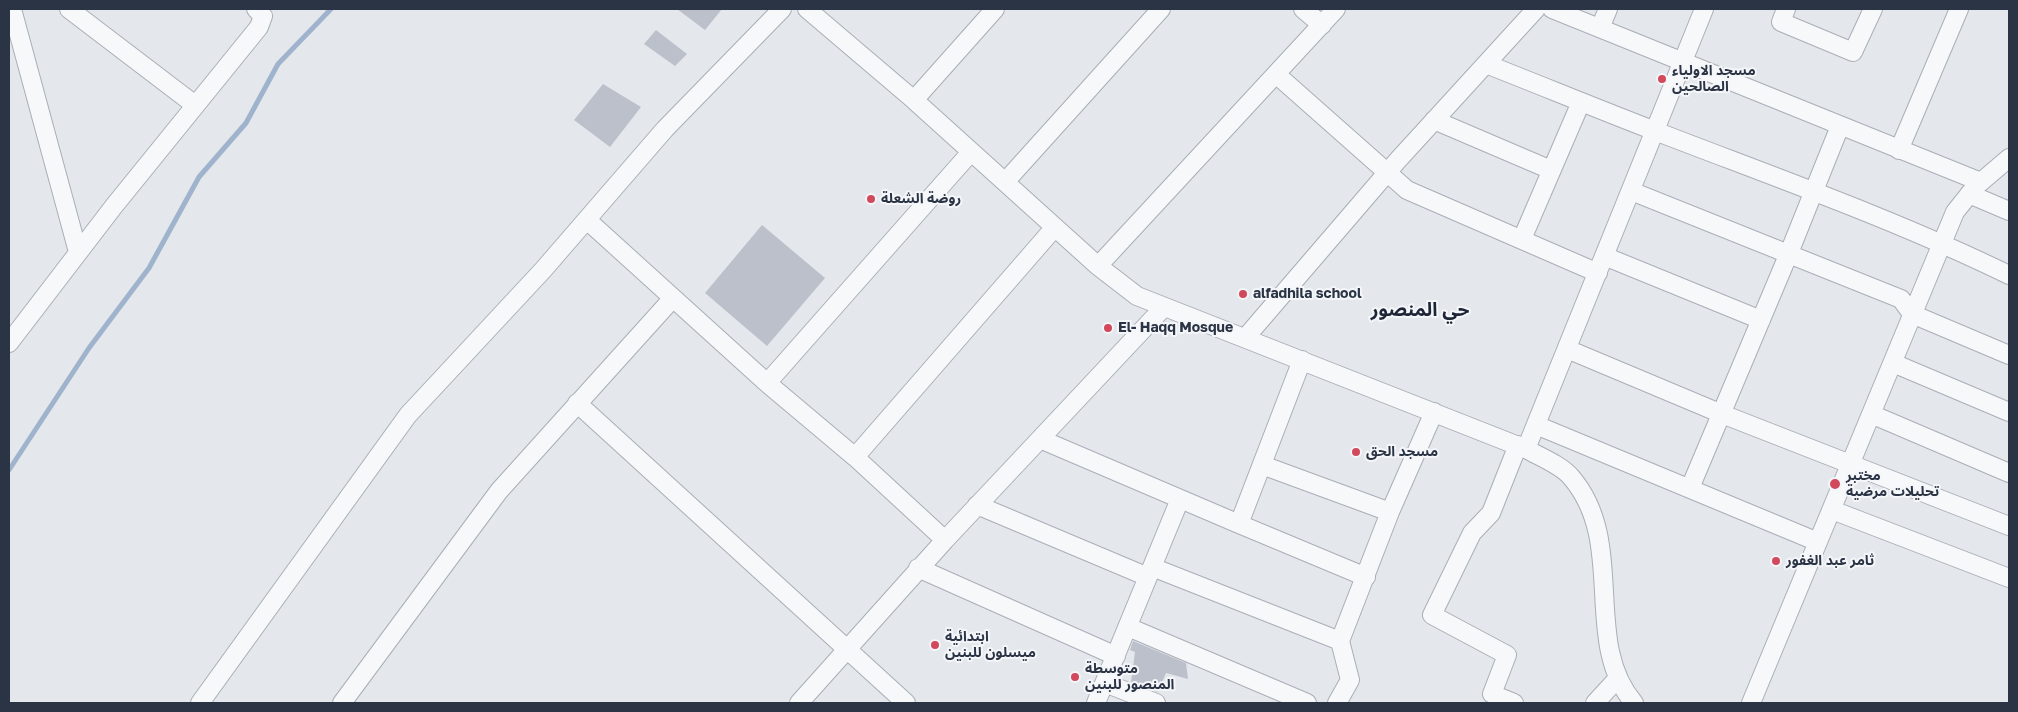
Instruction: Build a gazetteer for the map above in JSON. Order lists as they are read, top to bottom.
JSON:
{
  "districts": ["حي المنصور"],
  "places": [
    "مسجد الاولياء الصالحين",
    "روضة الشعلة",
    "alfadhila school",
    "El- Haqq Mosque",
    "مسجد الحق",
    "مختبر تحليلات مرضية",
    "ثامر عبد الغفور",
    "ابتدائية ميسلون للبنين",
    "متوسطة المنصور للبنين"
  ]
}
